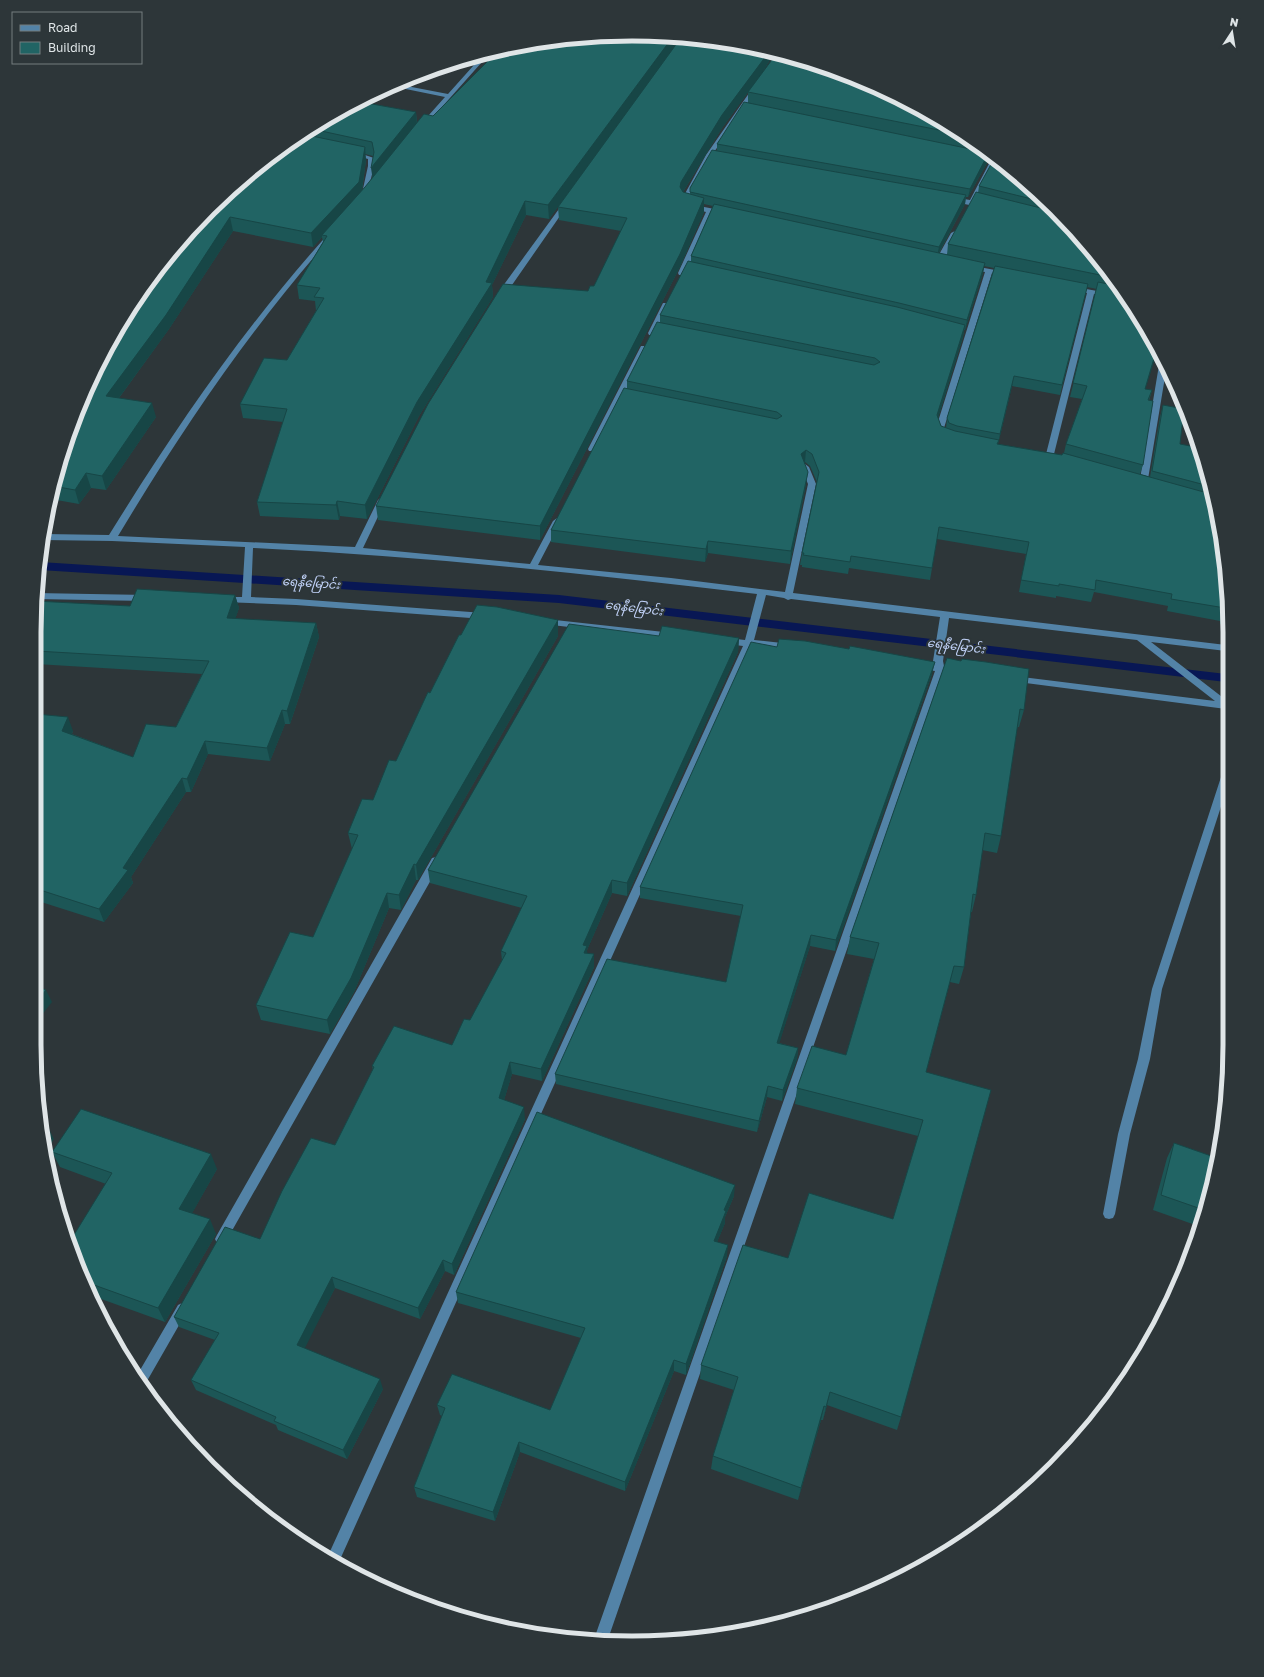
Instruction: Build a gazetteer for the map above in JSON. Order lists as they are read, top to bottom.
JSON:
{
  "water": ["ရေနီမြောင်း"],
  "legend": ["Road", "Building"],
  "north": "top"
}
